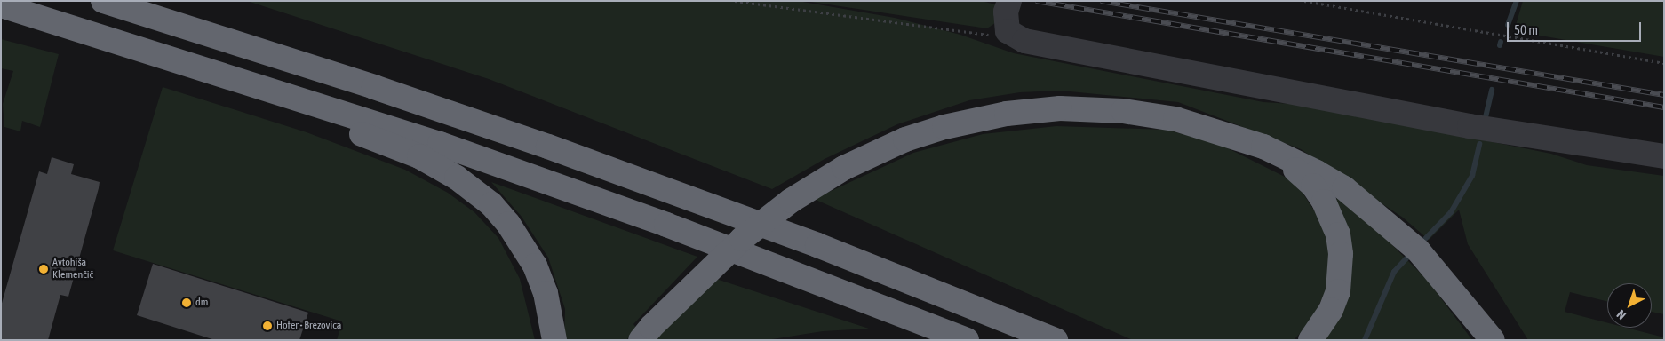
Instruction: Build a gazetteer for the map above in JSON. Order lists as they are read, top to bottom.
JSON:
{
  "places": ["Avtohiša Klemenčič", "dm", "Hofer - Brezovica"],
  "scale_bar": "50 m",
  "north": "bottom left"
}
